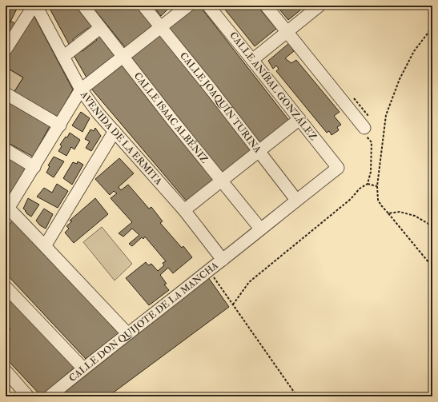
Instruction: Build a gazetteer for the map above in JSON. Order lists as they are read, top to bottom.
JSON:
{
  "streets": {
    "street": [
      "CALLE ANÍBAL GONZÁLEZ",
      "CALLE JOAQUÍN TURINA",
      "CALLE ISAAC ALBÉNIZ",
      "AVENIDA DE LA ERMITA",
      "CALLE DON QUIJOTE DE LA MANCHA"
    ]
  },
  "crossings": [
    ["CALLE ANÍBAL GONZÁLEZ", "CALLE DON QUIJOTE DE LA MANCHA"],
    ["CALLE JOAQUÍN TURINA", "CALLE DON QUIJOTE DE LA MANCHA"],
    ["CALLE ISAAC ALBÉNIZ", "CALLE DON QUIJOTE DE LA MANCHA"],
    ["AVENIDA DE LA ERMITA", "CALLE DON QUIJOTE DE LA MANCHA"]
  ]
}
